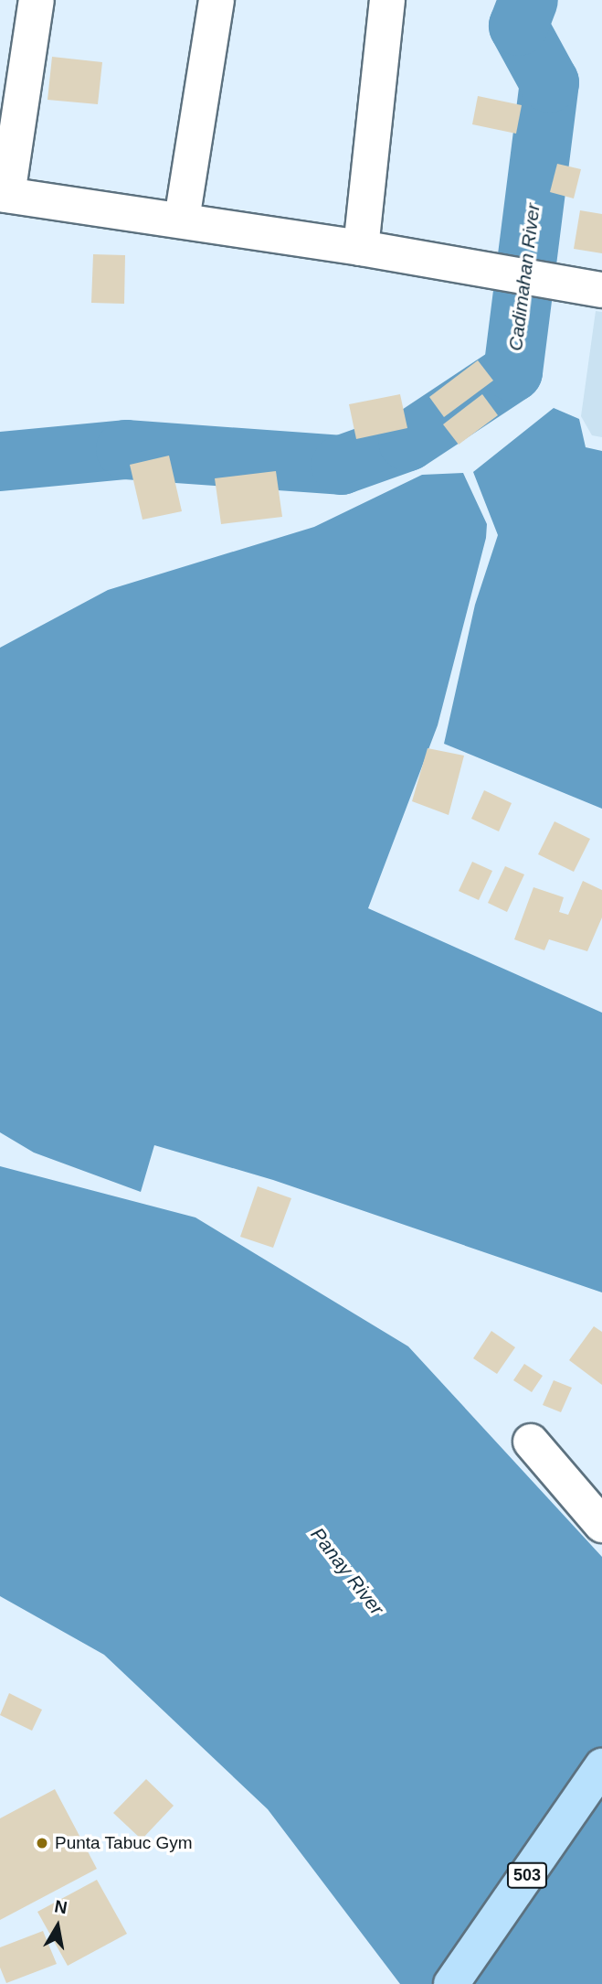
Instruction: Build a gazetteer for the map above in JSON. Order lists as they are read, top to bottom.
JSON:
{
  "streets": {
    "main road": ["503"]
  },
  "water": ["Cadimahan River", "Panay River"],
  "places": ["Punta Tabuc Gym"],
  "north": "top"
}
